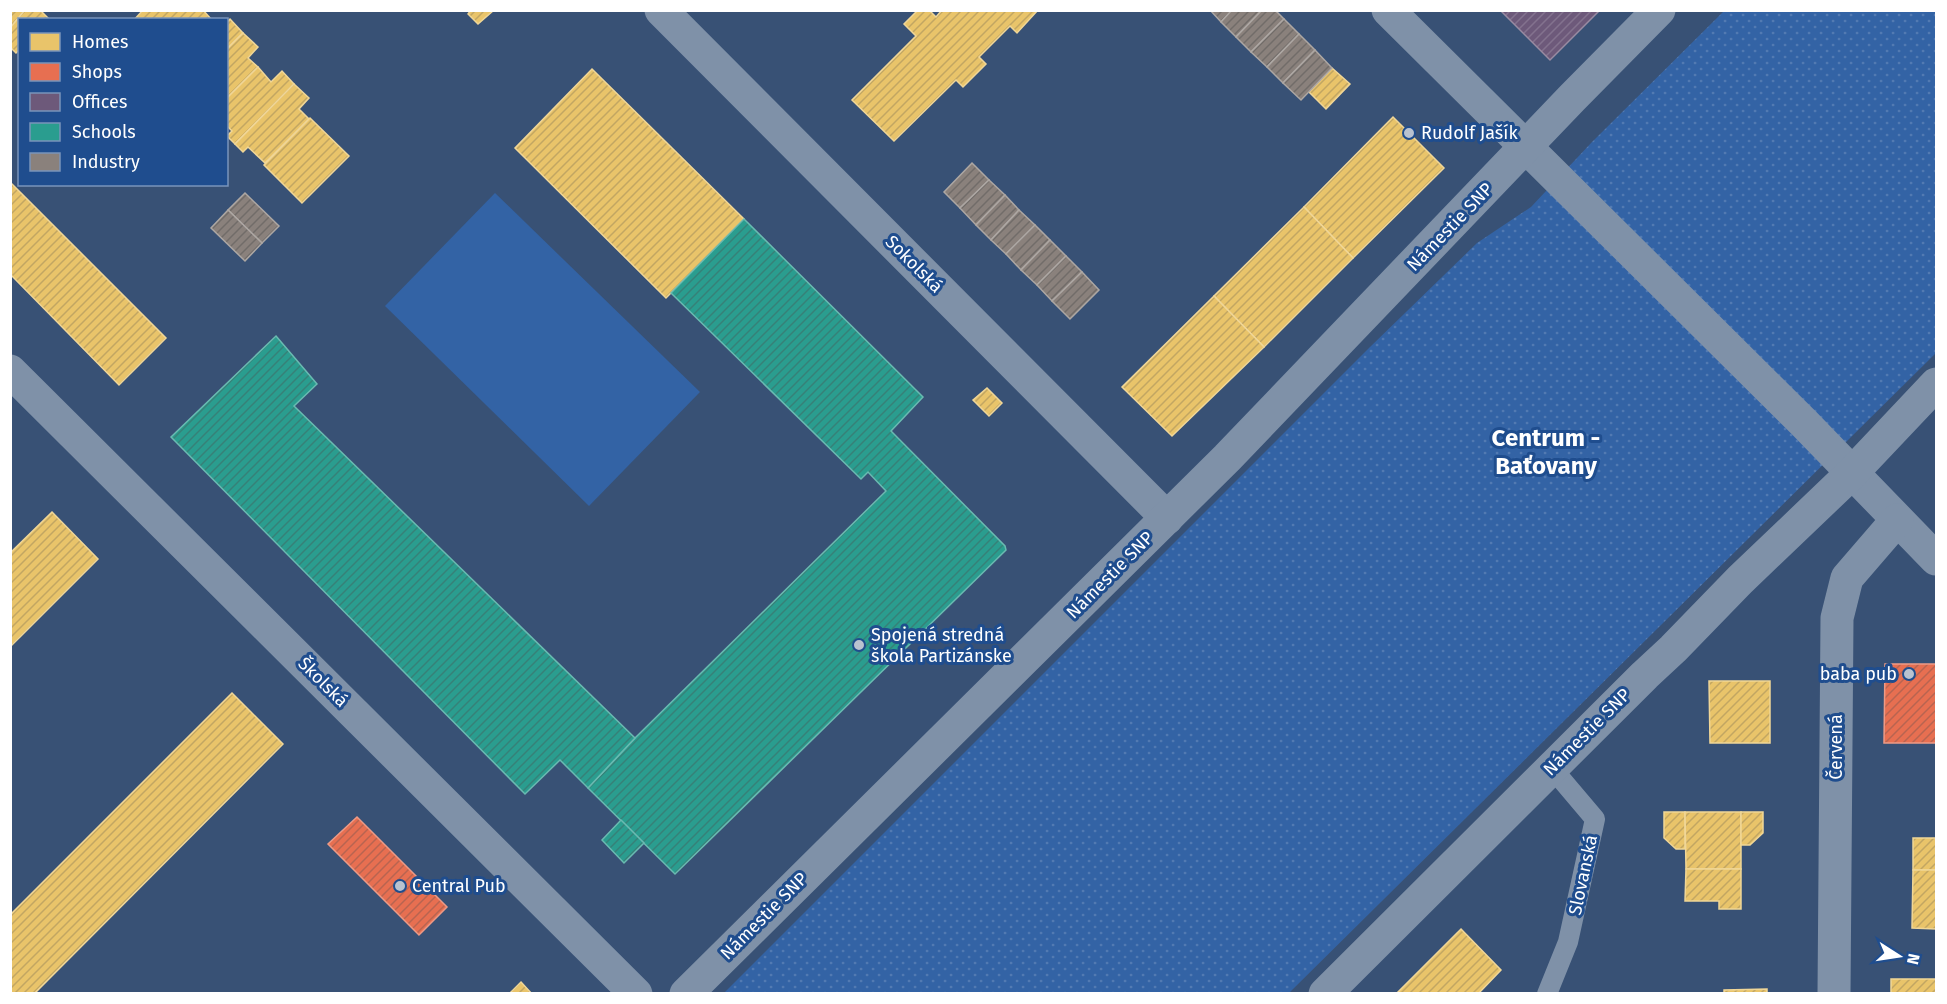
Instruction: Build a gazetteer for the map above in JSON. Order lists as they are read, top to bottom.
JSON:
{
  "streets": {
    "street": [
      "Námestie SNP",
      "Sokolská",
      "Školská",
      "Červená"
    ],
    "lane": ["Slovanská"]
  },
  "crossings": [
    ["Námestie SNP", "Sokolská"],
    ["Námestie SNP", "Slovanská"]
  ],
  "districts": ["Centrum - Baťovany"],
  "places": [
    "Rudolf Jašík",
    "Spojená stredná škola Partizánske",
    "baba pub",
    "Central Pub"
  ],
  "legend": [
    "Homes",
    "Shops",
    "Offices",
    "Schools",
    "Industry"
  ],
  "north": "right"
}
